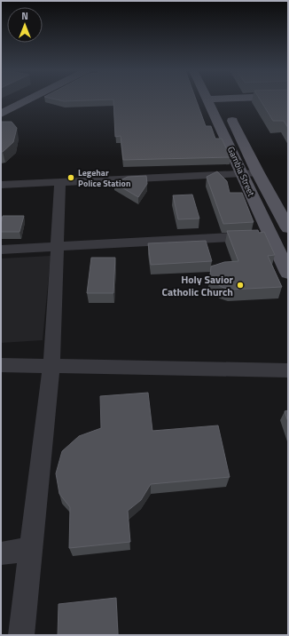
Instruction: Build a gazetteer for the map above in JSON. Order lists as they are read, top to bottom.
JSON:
{
  "streets": {
    "main road": ["Gambia Street"]
  },
  "places": ["Legehar Police Station", "Holy Savior Catholic Church"],
  "north": "top"
}
